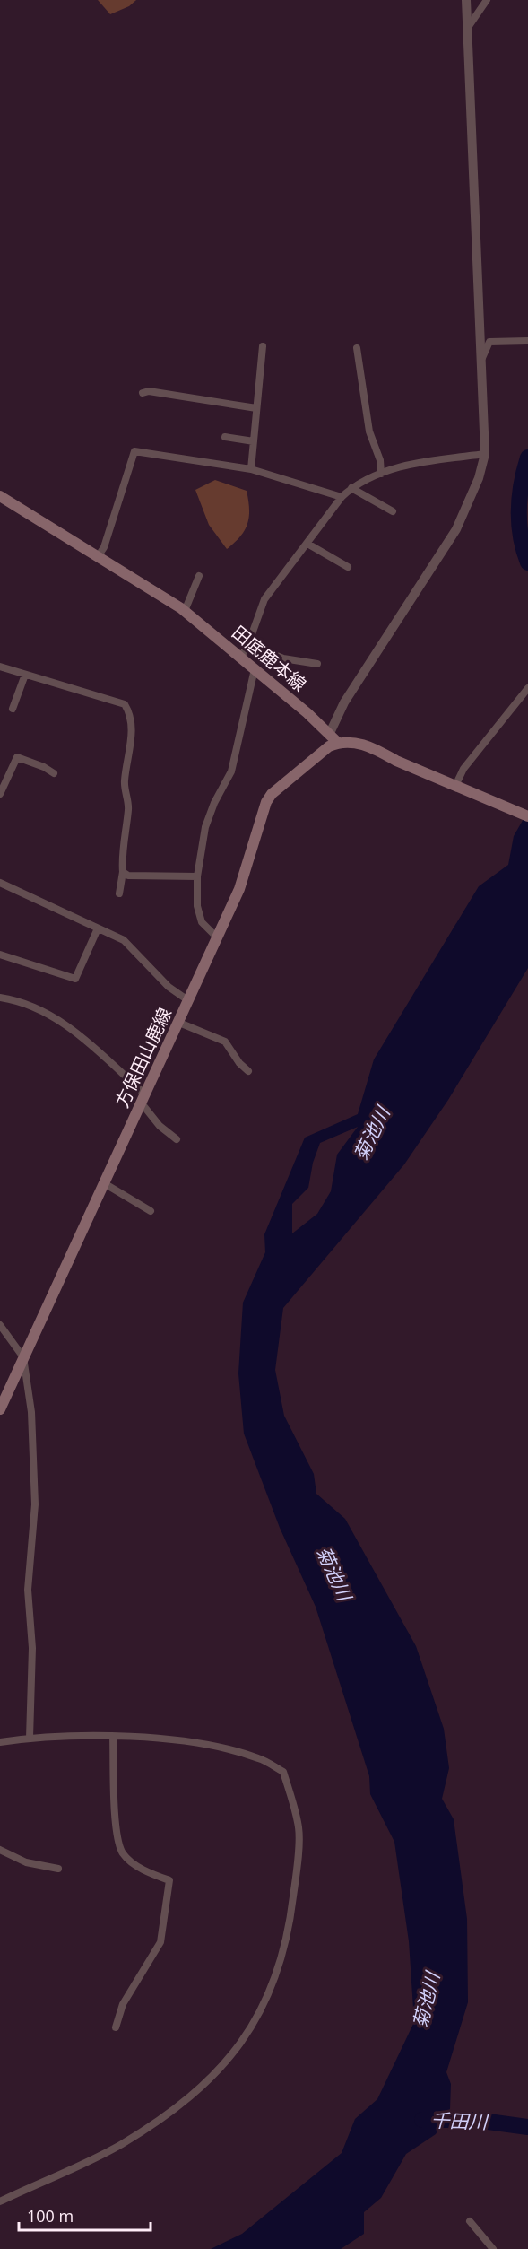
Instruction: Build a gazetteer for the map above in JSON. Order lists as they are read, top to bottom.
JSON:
{
  "streets": {
    "main road": ["田底鹿本線", "方保田山鹿線"]
  },
  "crossings": [
    ["田底鹿本線", "方保田山鹿線"]
  ],
  "water": ["菊池川", "千田川"],
  "scale_bar": "100 m"
}
